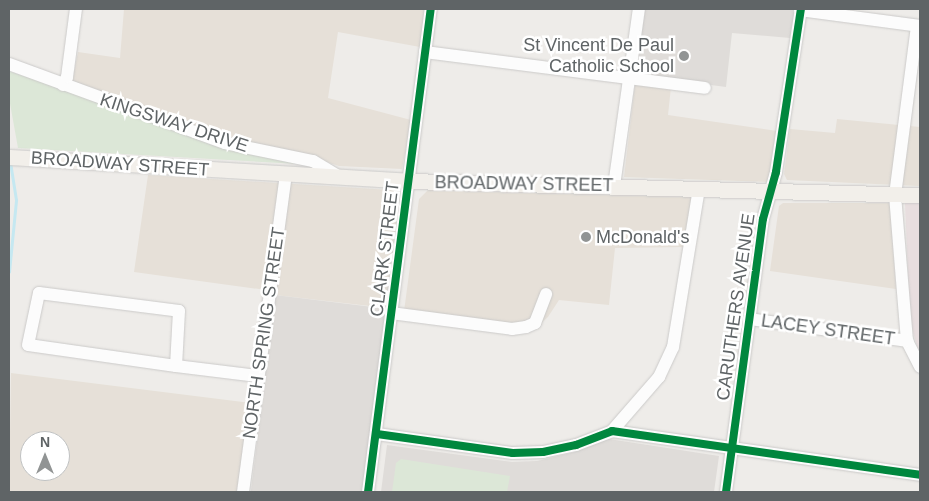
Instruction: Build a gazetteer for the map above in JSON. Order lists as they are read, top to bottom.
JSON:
{
  "streets": {
    "main road": ["BROADWAY STREET"],
    "street": [
      "KINGSWAY DRIVE",
      "CLARK STREET",
      "CARUTHERS AVENUE",
      "LACEY STREET",
      "NORTH SPRING STREET"
    ]
  },
  "crossings": [
    ["KINGSWAY DRIVE", "BROADWAY STREET"],
    ["BROADWAY STREET", "CLARK STREET"],
    ["BROADWAY STREET", "CARUTHERS AVENUE"],
    ["BROADWAY STREET", "NORTH SPRING STREET"],
    ["CARUTHERS AVENUE", "LACEY STREET"]
  ],
  "places": ["St Vincent De Paul Catholic School", "McDonald's"],
  "north": "top"
}
